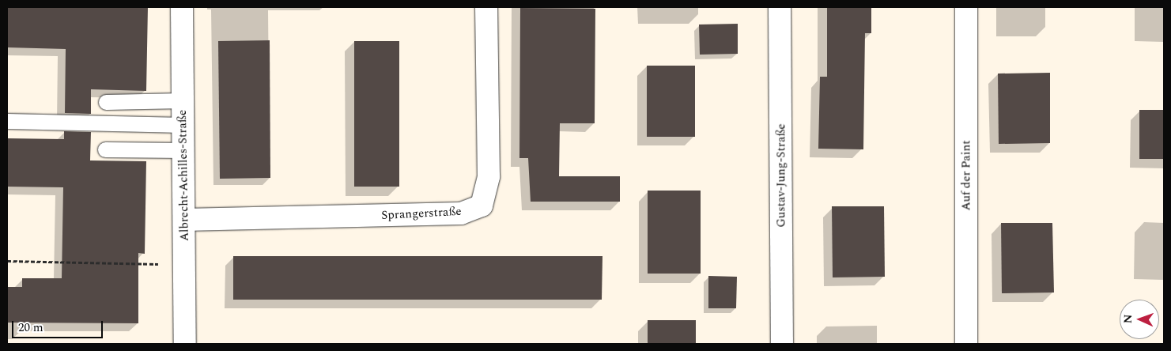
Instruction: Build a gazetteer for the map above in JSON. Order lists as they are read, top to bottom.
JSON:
{
  "streets": {
    "street": [
      "Albrecht-Achilles-Straße",
      "Gustav-Jung-Straße",
      "Auf der Paint",
      "Sprangerstraße"
    ]
  },
  "crossings": [
    ["Albrecht-Achilles-Straße", "Sprangerstraße"]
  ],
  "scale_bar": "20 m",
  "north": "left"
}
